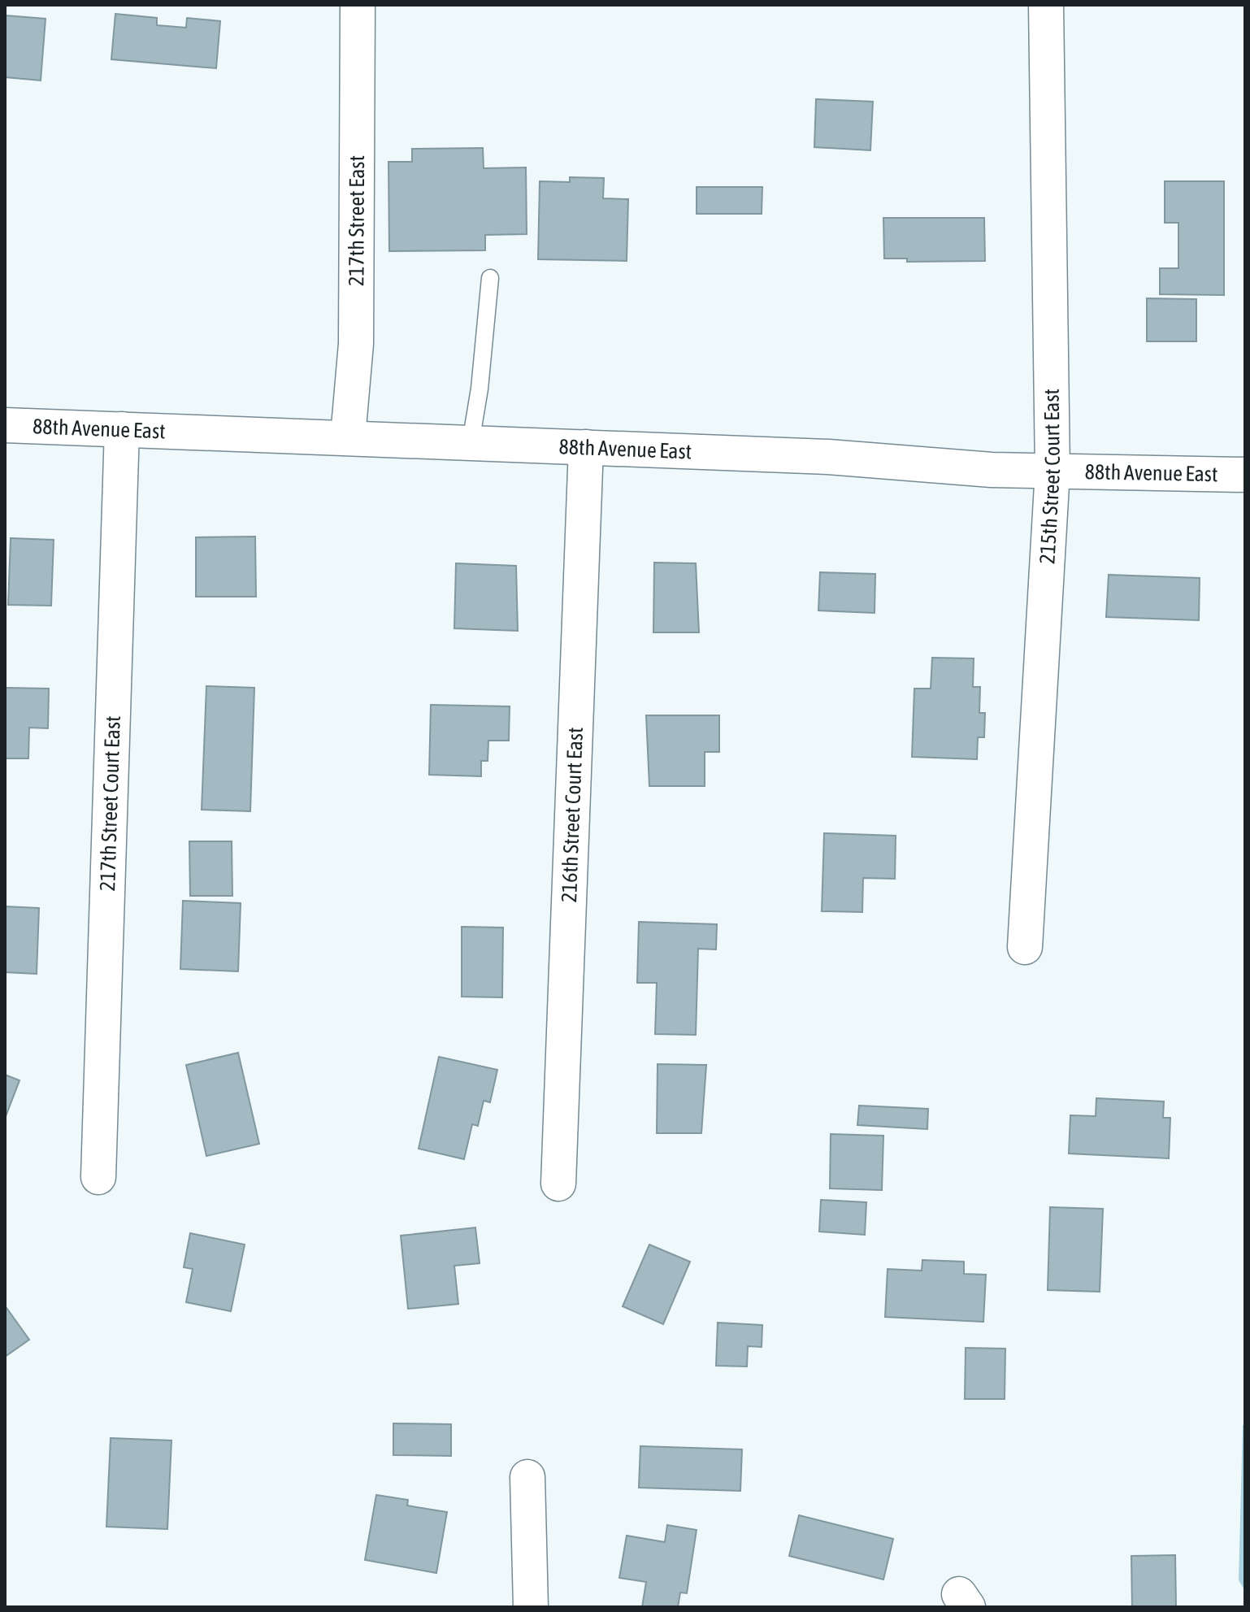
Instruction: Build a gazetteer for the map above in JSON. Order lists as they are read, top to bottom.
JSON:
{
  "streets": {
    "street": [
      "217th Street East",
      "88th Avenue East",
      "215th Street Court East",
      "217th Street Court East",
      "216th Street Court East"
    ]
  },
  "crossings": [
    ["217th Street East", "88th Avenue East"],
    ["88th Avenue East", "215th Street Court East"],
    ["88th Avenue East", "217th Street Court East"],
    ["88th Avenue East", "216th Street Court East"]
  ]
}
